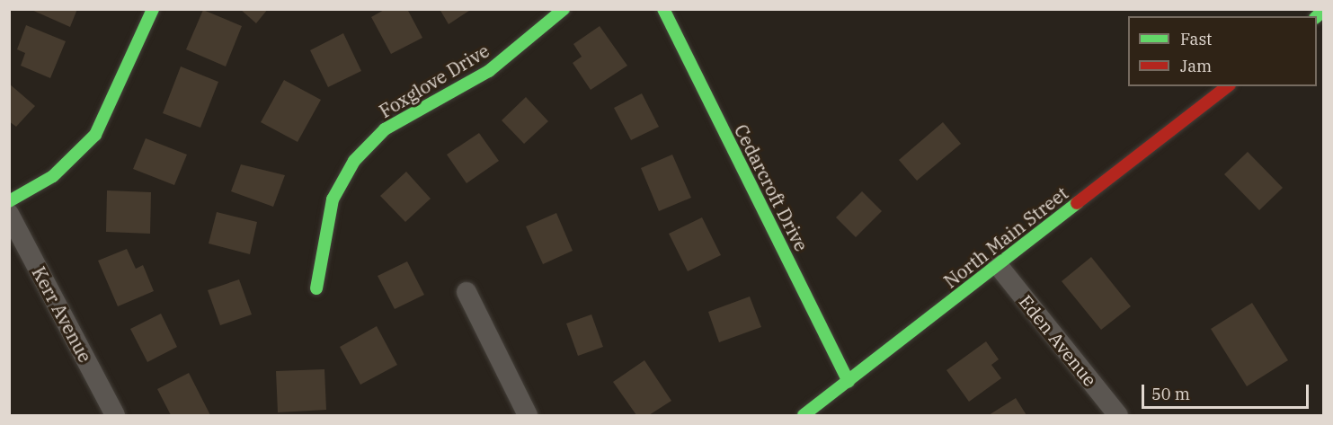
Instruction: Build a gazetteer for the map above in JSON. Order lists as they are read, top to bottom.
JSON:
{
  "streets": {
    "street": [
      "Foxglove Drive",
      "Cedarcroft Drive",
      "North Main Street",
      "Kerr Avenue",
      "Eden Avenue"
    ]
  },
  "crossings": [
    ["Cedarcroft Drive", "North Main Street"],
    ["North Main Street", "Eden Avenue"]
  ],
  "legend": ["Fast", "Jam"],
  "scale_bar": "50 m"
}
